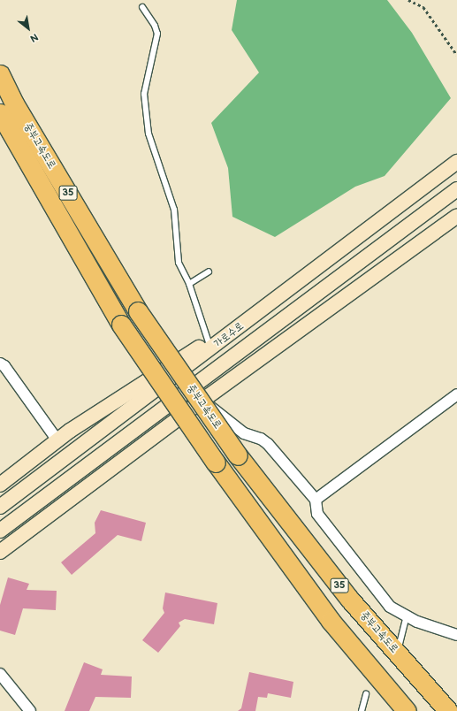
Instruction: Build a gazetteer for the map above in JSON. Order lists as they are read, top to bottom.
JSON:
{
  "streets": {
    "highway": ["중부고속도로", "35"],
    "main road": ["가로수로"]
  },
  "north": "bottom right"
}
